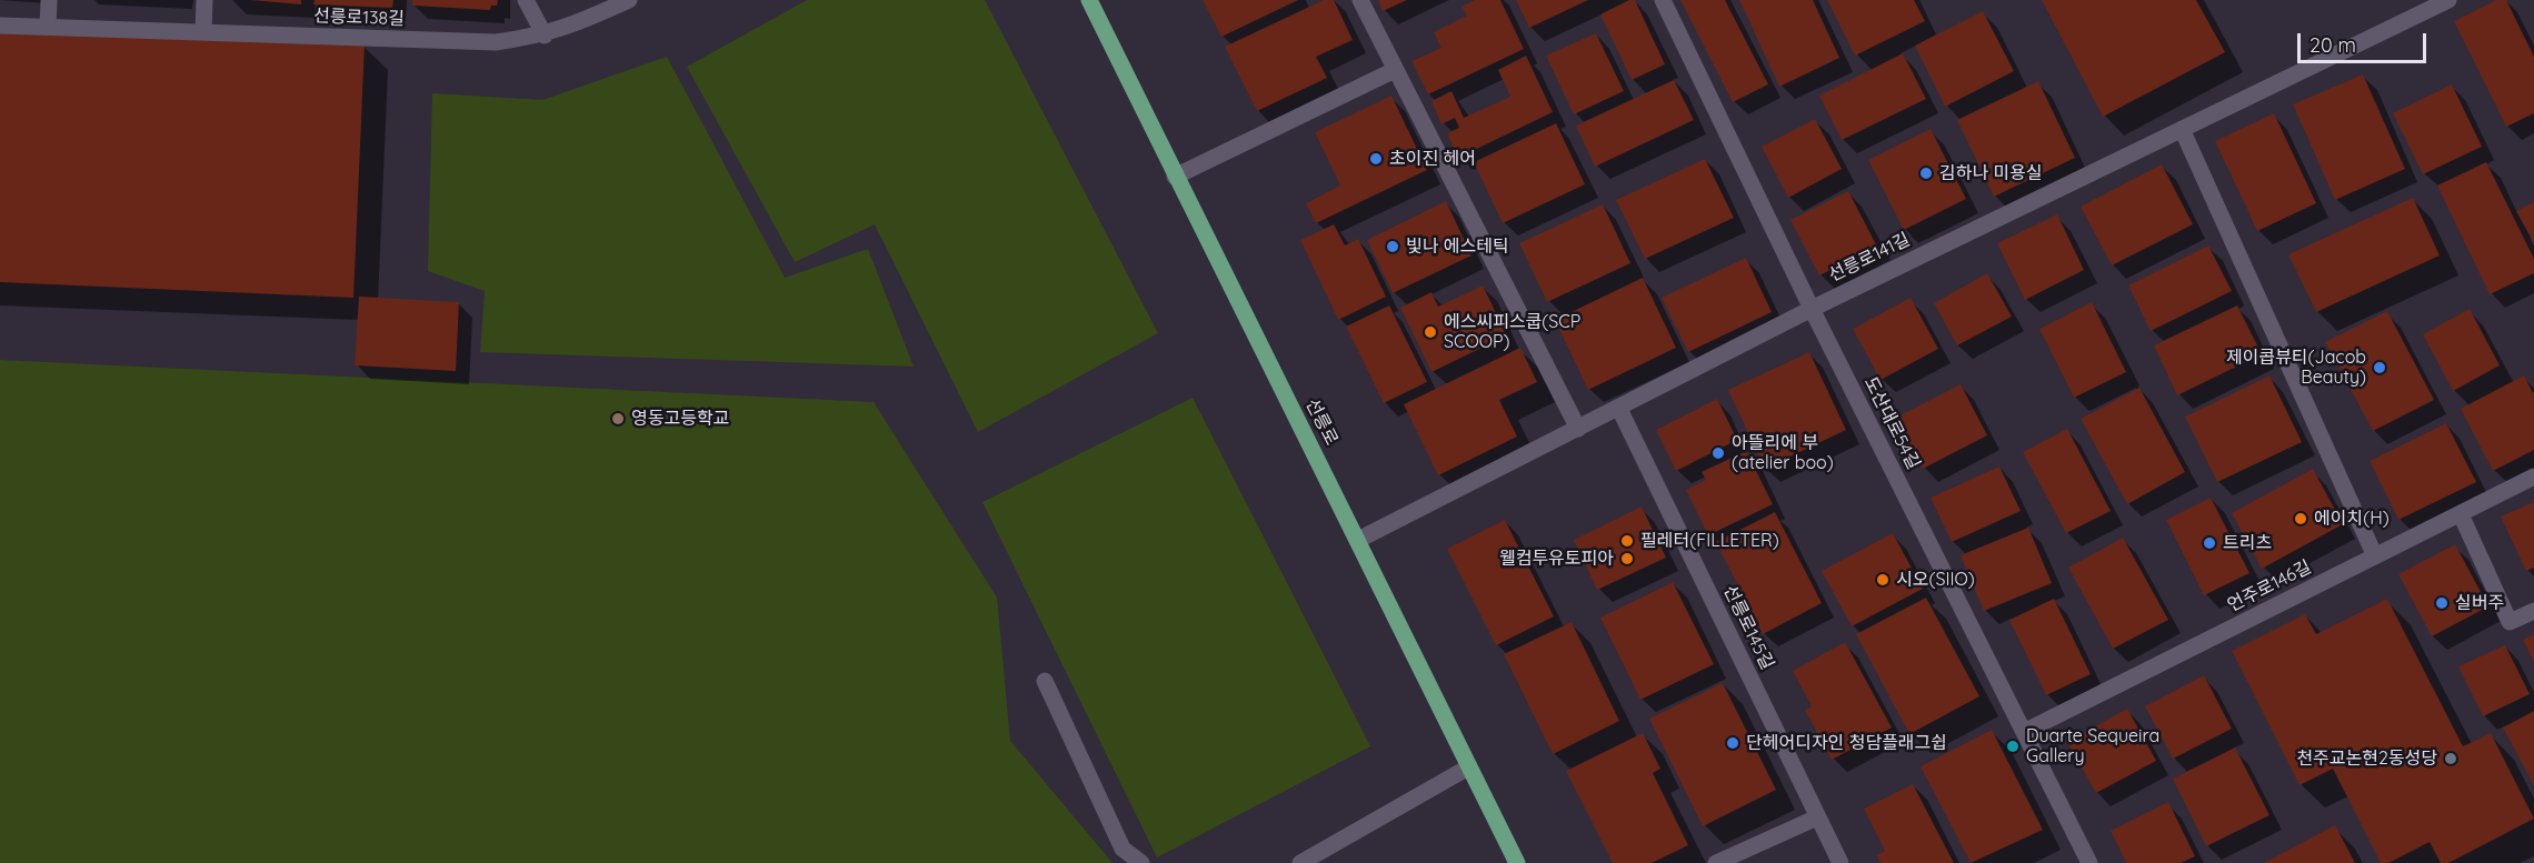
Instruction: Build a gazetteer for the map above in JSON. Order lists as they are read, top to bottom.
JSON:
{
  "streets": {
    "main road": ["선릉로"],
    "street": [
      "선릉로138길",
      "선릉로141길",
      "도산대로54길",
      "언주로146길",
      "선릉로145길"
    ]
  },
  "crossings": [
    ["선릉로141길", "선릉로"],
    ["선릉로141길", "도산대로54길"],
    ["선릉로141길", "선릉로145길"],
    ["도산대로54길", "언주로146길"]
  ],
  "places": [
    "초이진 헤어",
    "김하나 미용실",
    "빛나 에스테틱",
    "에스씨피스쿱(SCP SCOOP)",
    "제이콥뷰티(Jacob Beauty)",
    "영동고등학교",
    "아뜰리에 부 (atelier boo)",
    "에이치(H)",
    "필레터(FILLETER)",
    "트리츠",
    "웰컴투유토피아",
    "시오(SIIO)",
    "실버주",
    "단헤어디자인 청담플래그쉽",
    "Duarte Sequeira Gallery",
    "천주교논현2동성당"
  ],
  "scale_bar": "20 m"
}
